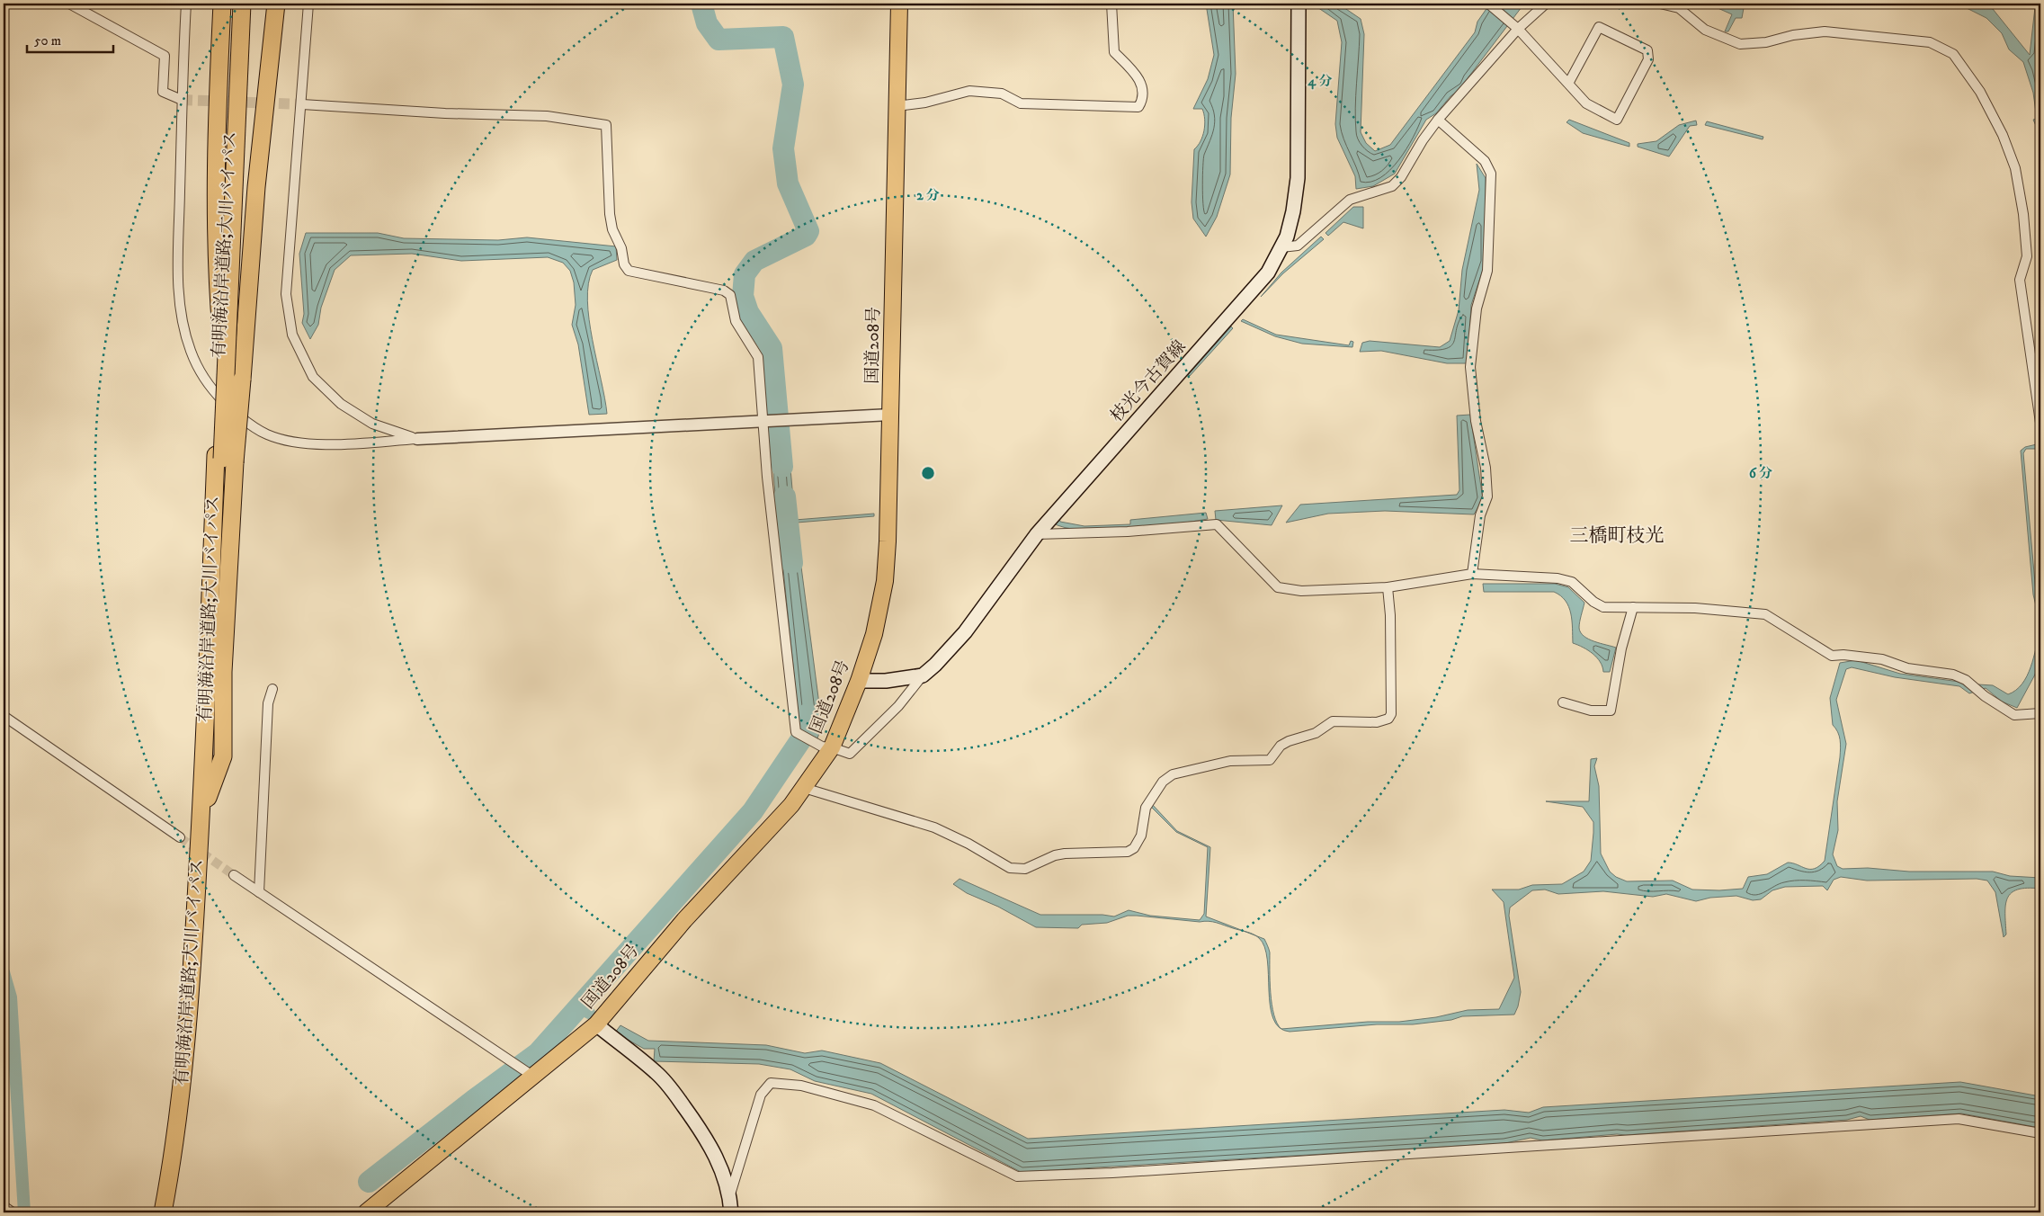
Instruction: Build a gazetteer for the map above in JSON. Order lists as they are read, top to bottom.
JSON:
{
  "streets": {
    "highway": ["有明海沿岸道路;大川バイパス", "国道208号"],
    "main road": ["枝光今古賀線"]
  },
  "districts": ["三橋町枝光"],
  "scale_bar": "50 m",
  "rings": ["4 分", "2 分", "6 分"]
}
